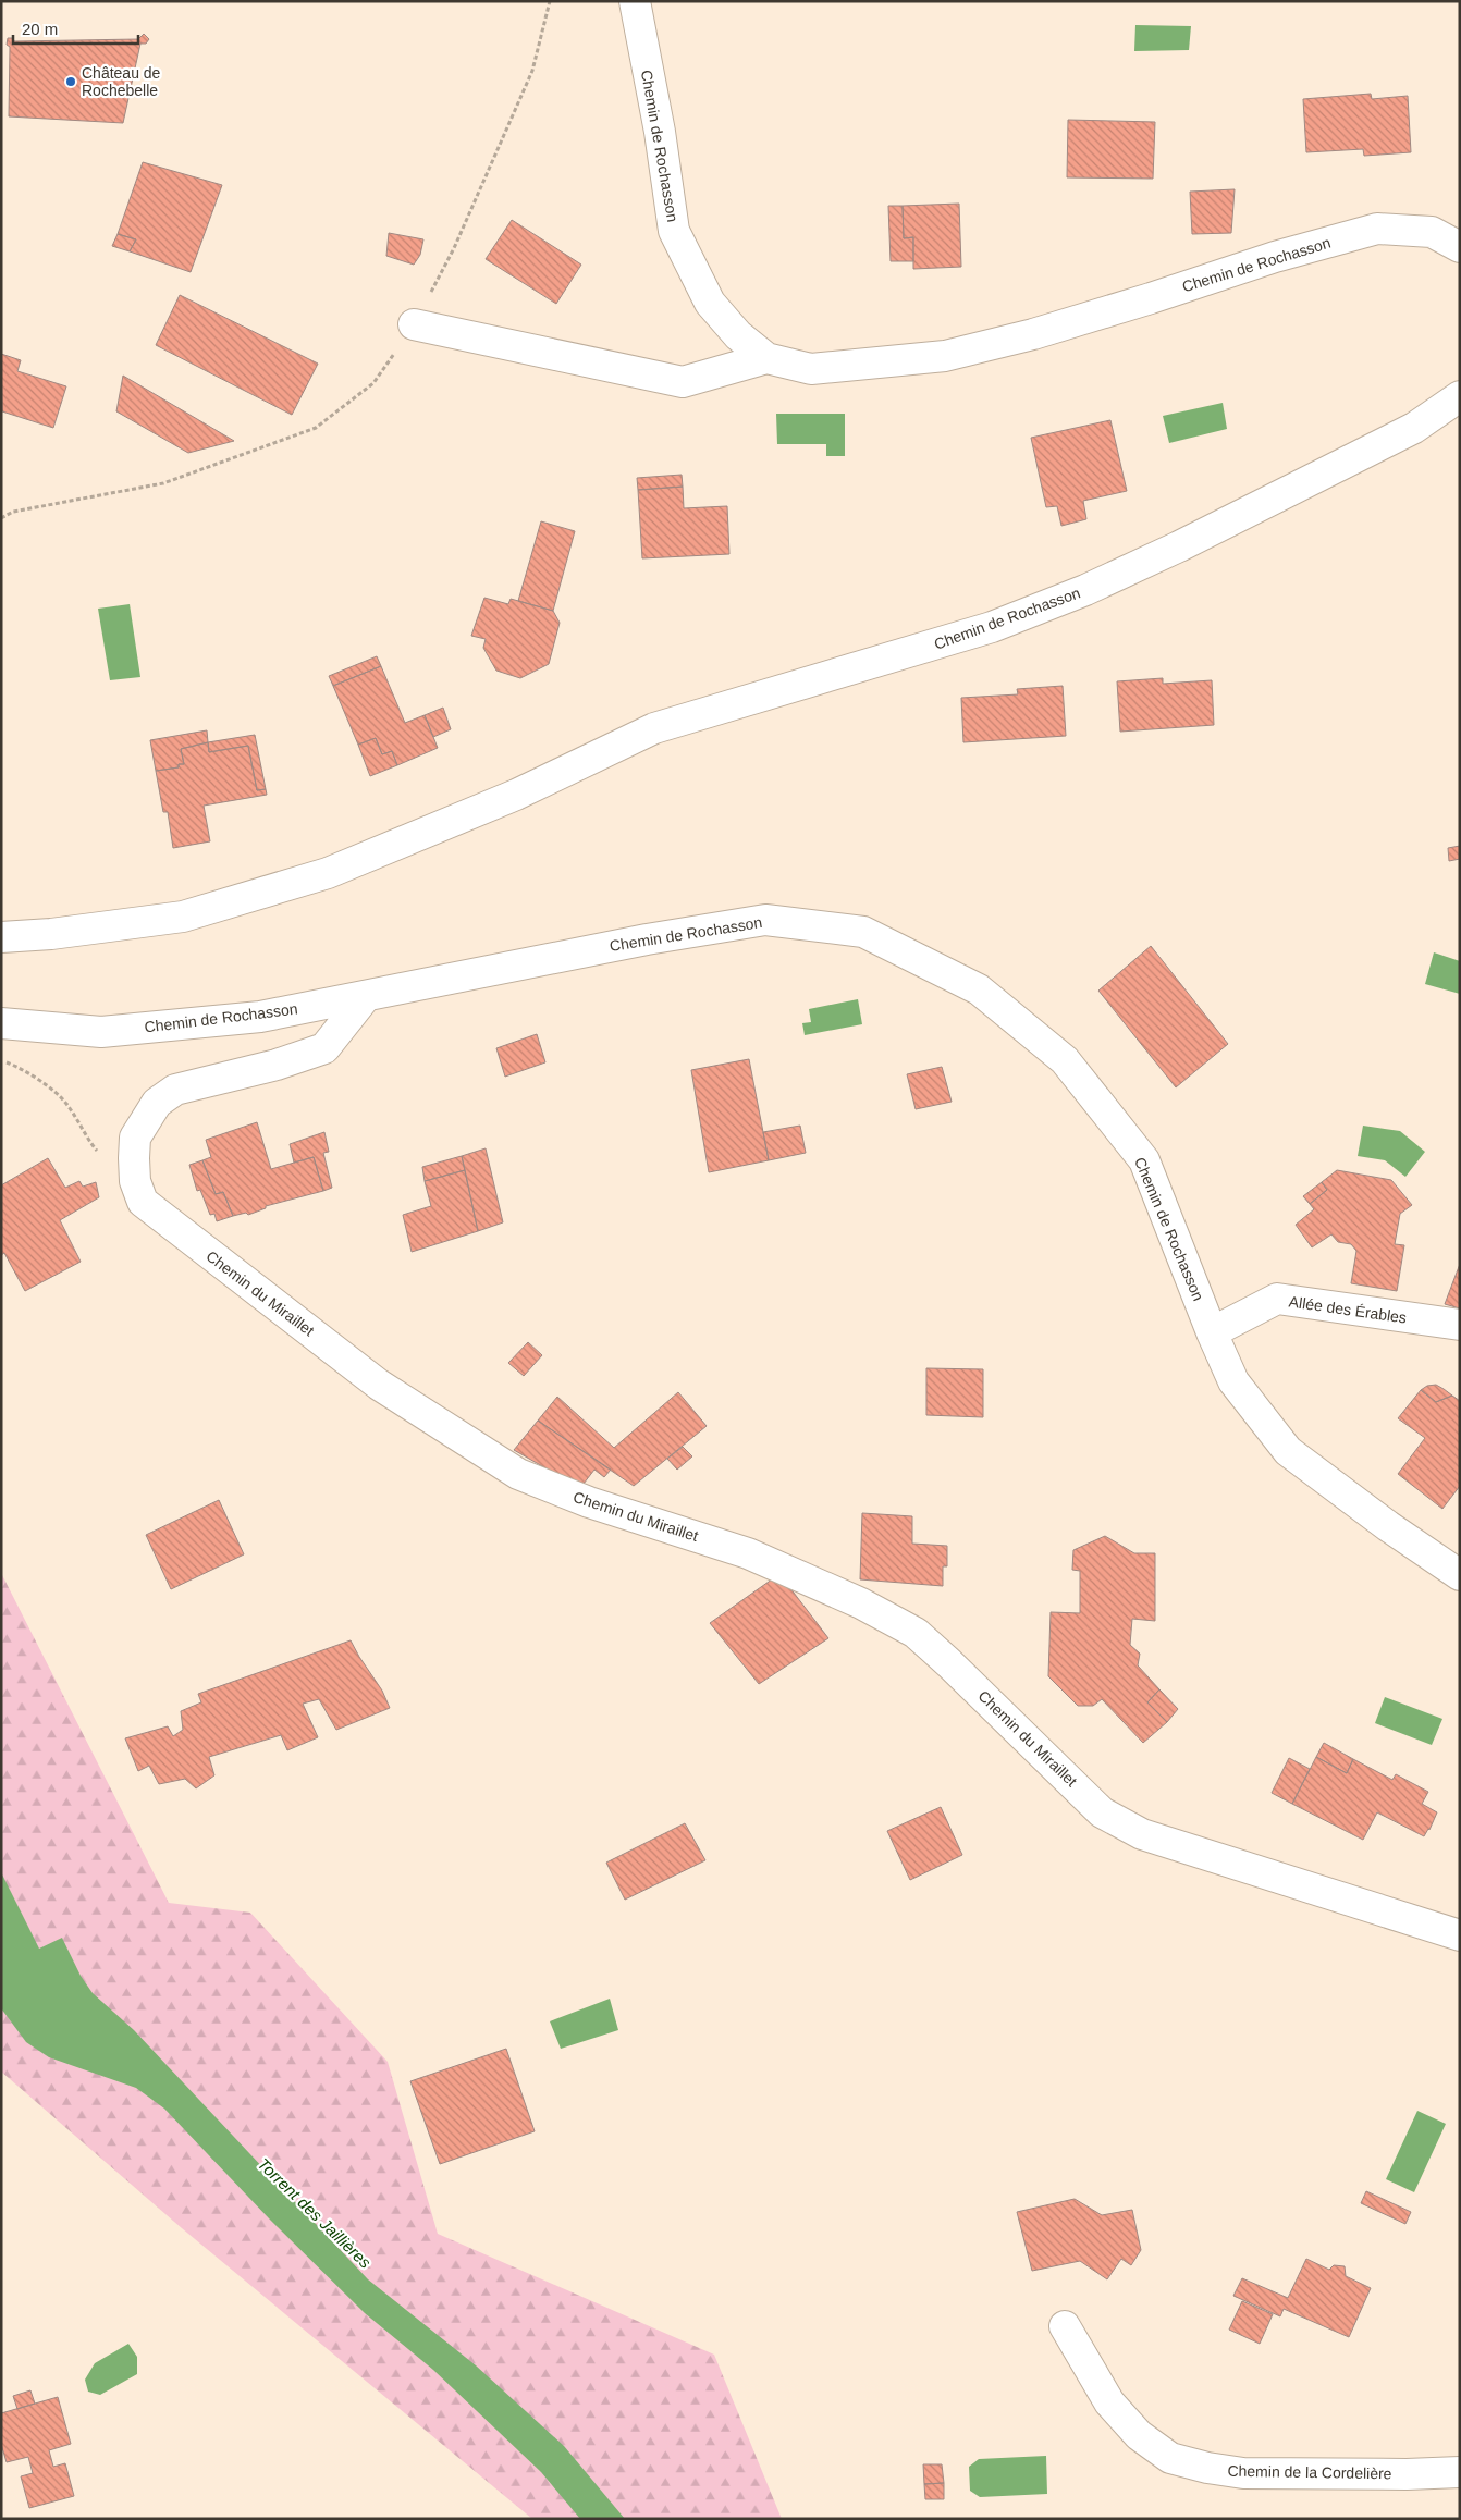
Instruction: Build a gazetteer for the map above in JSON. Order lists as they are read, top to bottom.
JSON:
{
  "streets": {
    "street": [
      "Chemin de Rochasson",
      "Chemin du Miraillet",
      "Allée des Érables",
      "Chemin de la Cordelière"
    ]
  },
  "crossings": [
    ["Chemin de Rochasson", "Chemin du Miraillet"],
    ["Chemin de Rochasson", "Allée des Érables"]
  ],
  "water": ["Torrent des Jaillières"],
  "places": ["Château de Rochebelle"],
  "scale_bar": "20 m"
}
